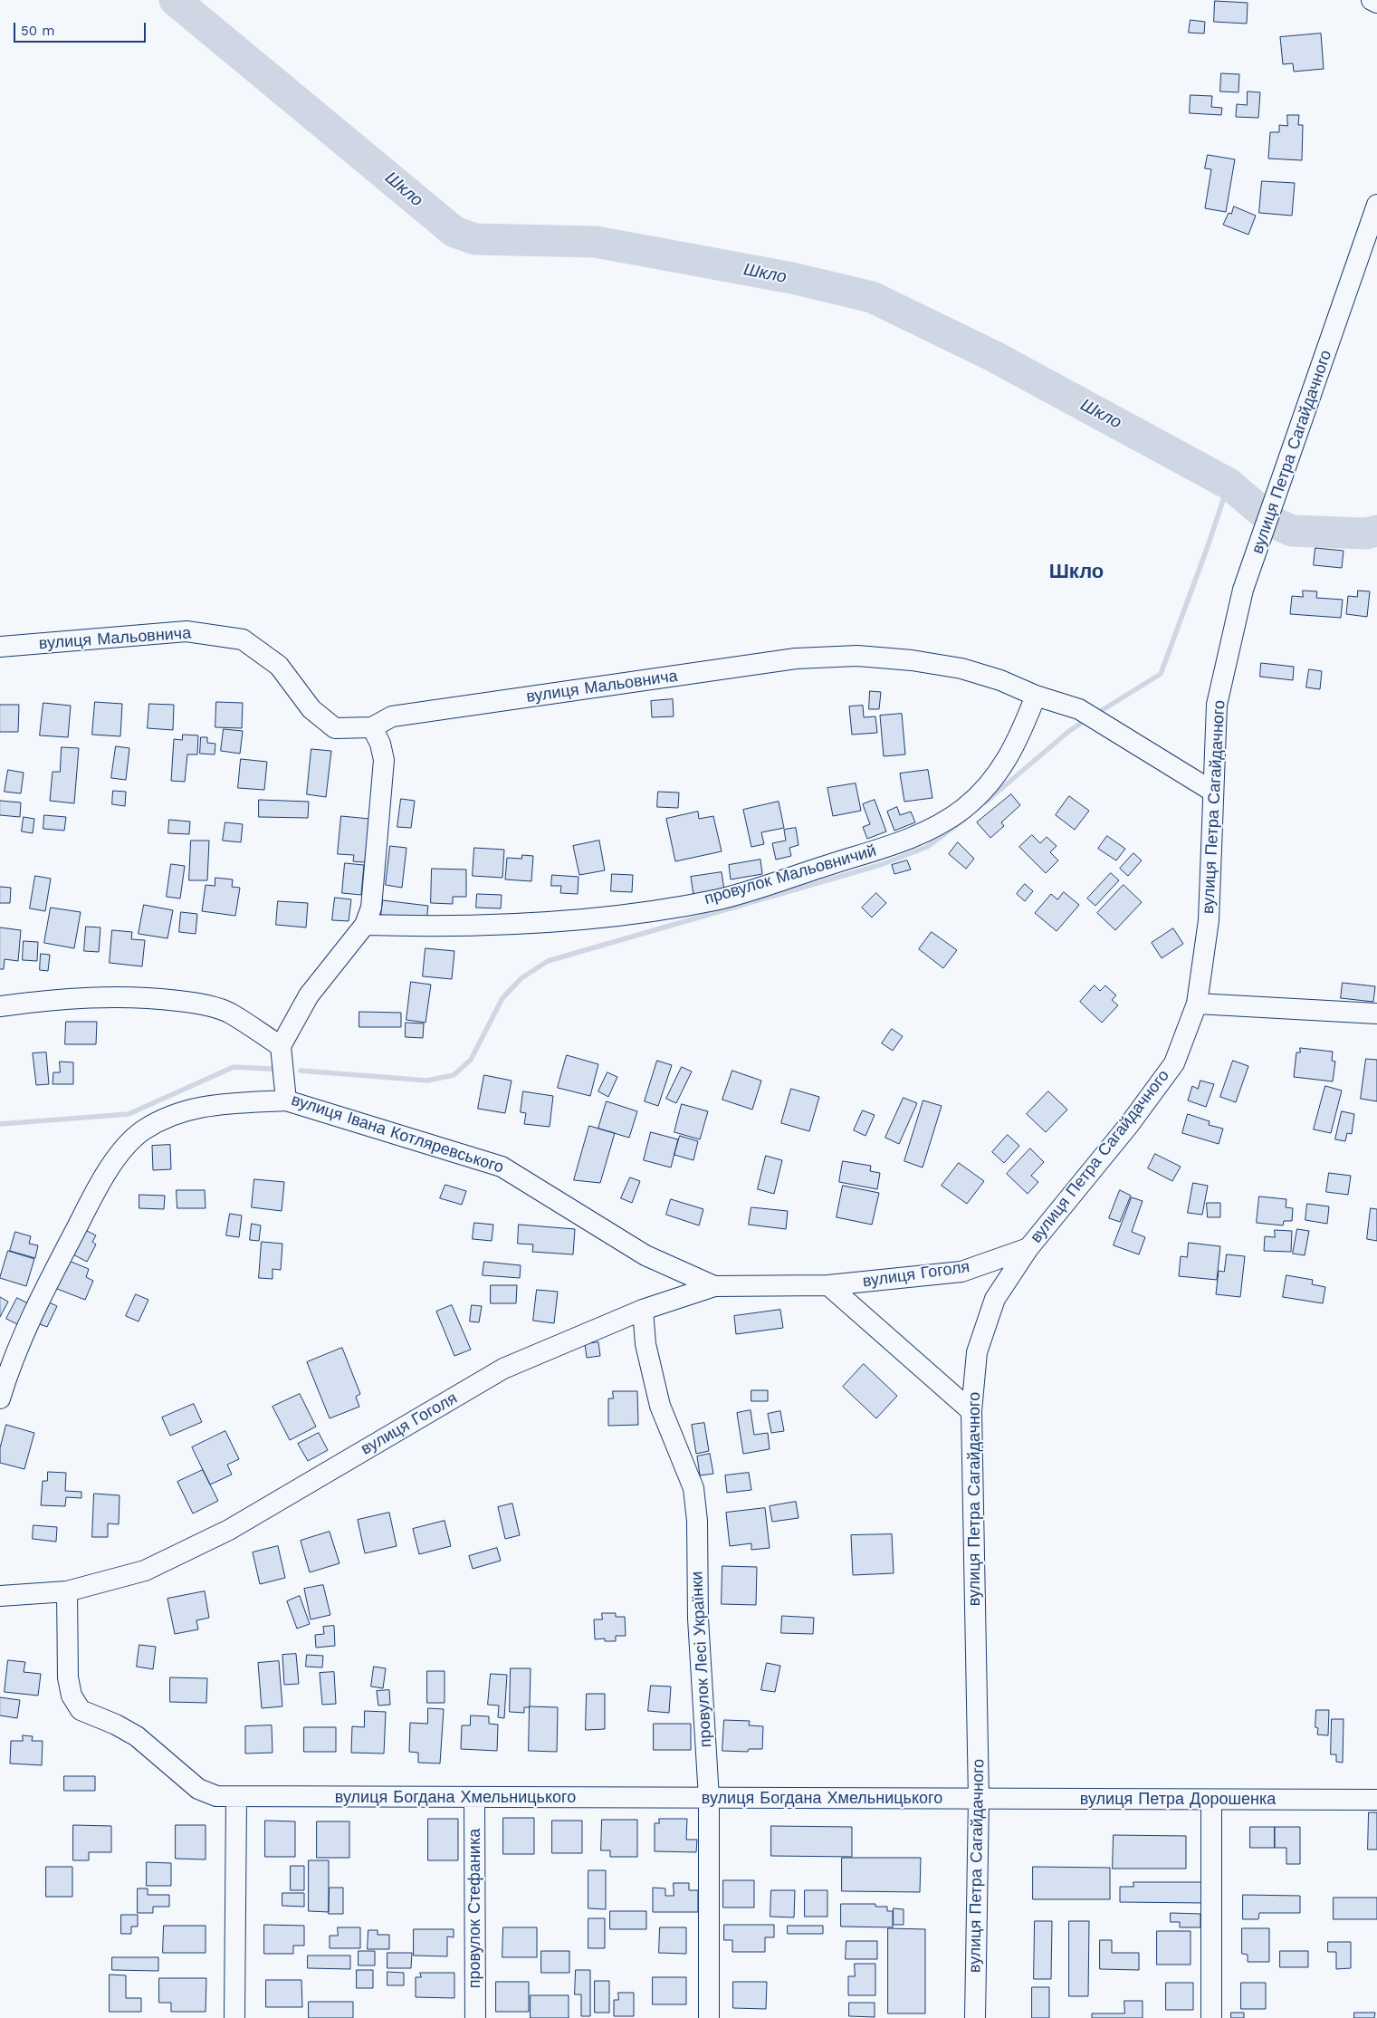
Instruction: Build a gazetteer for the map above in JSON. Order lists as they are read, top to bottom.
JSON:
{
  "streets": {
    "street": [
      "вулиця Петра Сагайдачного",
      "вулиця Мальовнича",
      "провулок Мальовничий",
      "вулиця Івана Котляревського",
      "вулиця Гоголя",
      "провулок Лесі Українки",
      "вулиця Богдана Хмельницького",
      "вулиця Петра Дорошенка",
      "провулок Стефаника"
    ]
  },
  "crossings": [
    ["вулиця Петра Сагайдачного", "вулиця Мальовнича"],
    ["вулиця Петра Сагайдачного", "вулиця Гоголя"],
    ["вулиця Петра Сагайдачного", "вулиця Богдана Хмельницького"],
    ["вулиця Петра Сагайдачного", "вулиця Петра Дорошенка"],
    ["вулиця Мальовнича", "провулок Мальовничий"],
    ["вулиця Івана Котляревського", "вулиця Гоголя"],
    ["вулиця Гоголя", "провулок Лесі Українки"],
    ["вулиця Гоголя", "вулиця Богдана Хмельницького"],
    ["провулок Лесі Українки", "вулиця Богдана Хмельницького"],
    ["вулиця Богдана Хмельницького", "вулиця Петра Дорошенка"],
    ["вулиця Богдана Хмельницького", "провулок Стефаника"]
  ],
  "districts": ["Шкло"],
  "water": ["Шкло"],
  "scale_bar": "50 m"
}
